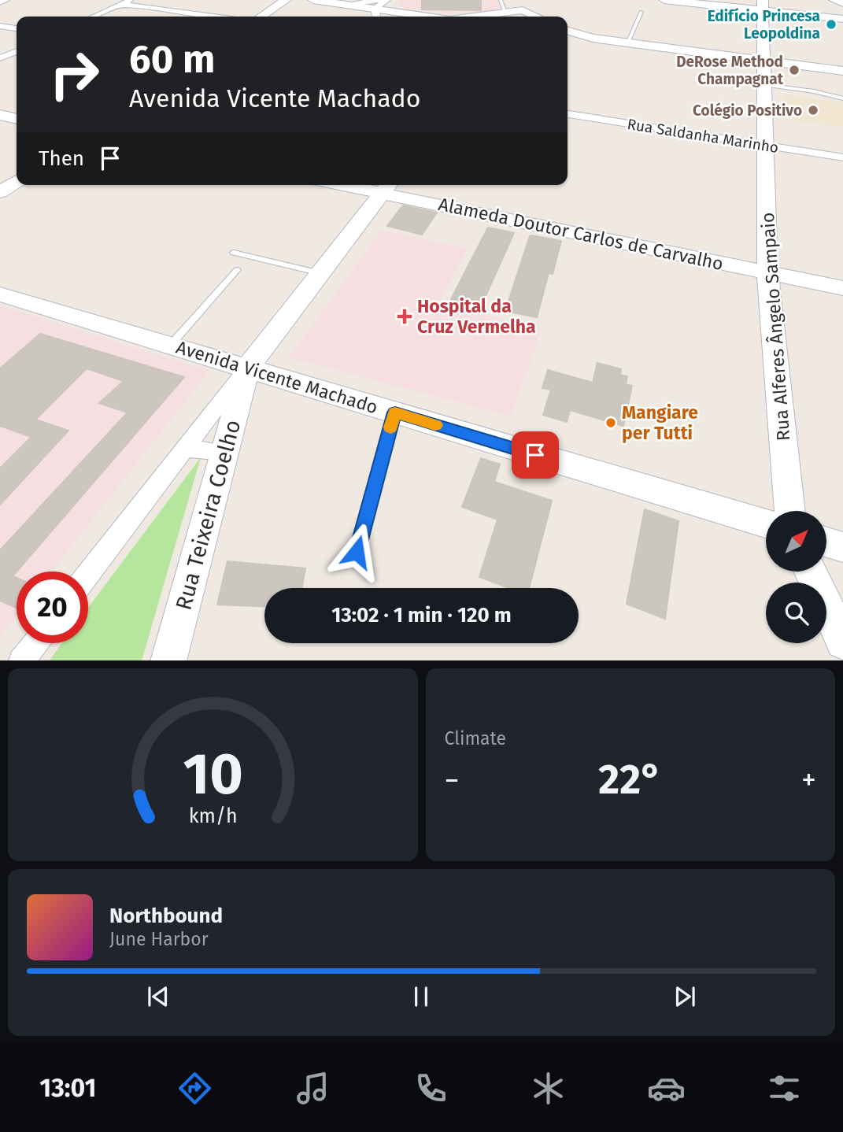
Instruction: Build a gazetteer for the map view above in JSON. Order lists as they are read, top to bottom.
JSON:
{
  "streets": {
    "street": [
      "Rua Saldanha Marinho",
      "Alameda Doutor Carlos de Carvalho",
      "Rua Alferes Ângelo Sampaio",
      "Avenida Vicente Machado",
      "Rua Teixeira Coelho"
    ]
  },
  "crossings": [
    ["Rua Saldanha Marinho", "Rua Alferes Ângelo Sampaio"],
    ["Alameda Doutor Carlos de Carvalho", "Rua Alferes Ângelo Sampaio"],
    ["Avenida Vicente Machado", "Rua Teixeira Coelho"]
  ],
  "places": {
    "other": [
      "Edifício Princesa Leopoldina",
      "DeRose Method Champagnat",
      "Colégio Positivo",
      "Mangiare per Tutti"
    ],
    "health": ["Hospital da Cruz Vermelha"]
  },
  "north": "top right",
  "page": {
    "turn": ["60 m", "Avenida Vicente Machado"],
    "then": "Then",
    "limit": "20",
    "trip": "13:02 · 1 min · 120 m",
    "tile": "Climate",
    "heat": ["−", "22°", "+"],
    "song": ["Northbound", "June Harbor"],
    "tabs": "13:01",
    "gauge": ["10", "km/h"]
  }
}
